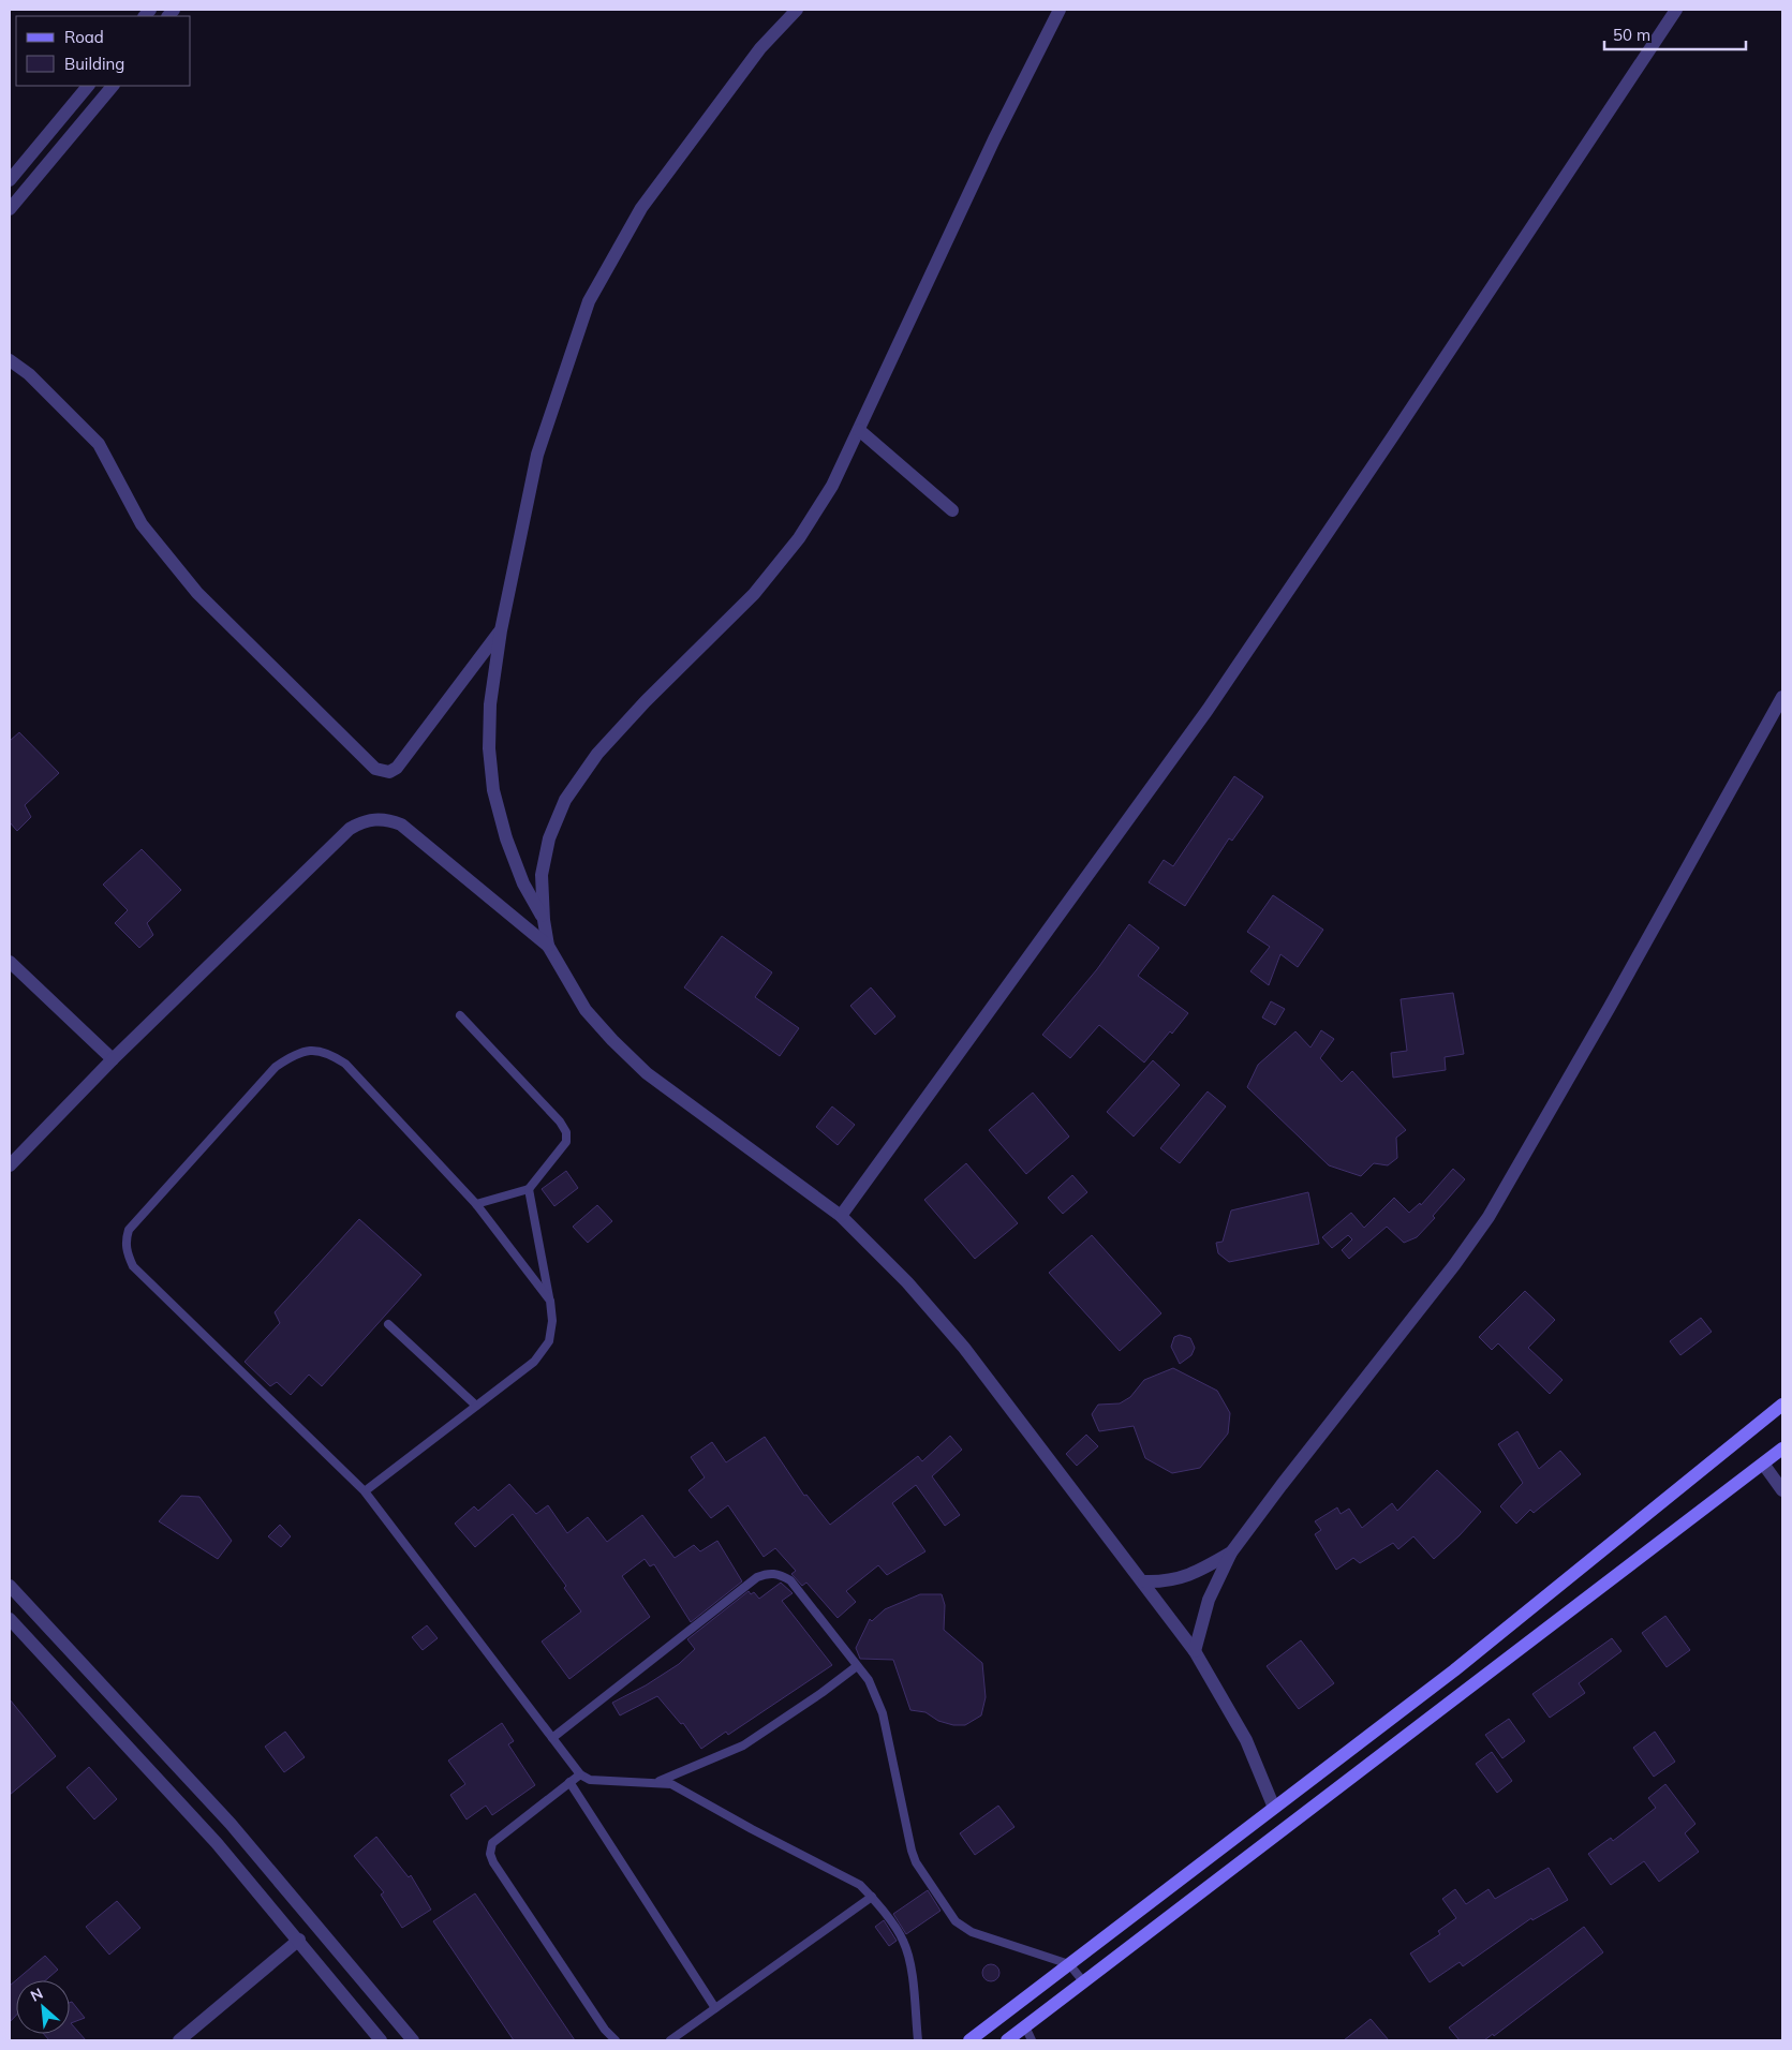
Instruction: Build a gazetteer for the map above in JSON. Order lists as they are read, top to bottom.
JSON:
{
  "legend": ["Road", "Building"],
  "scale_bar": "50 m",
  "north": "top left"
}
